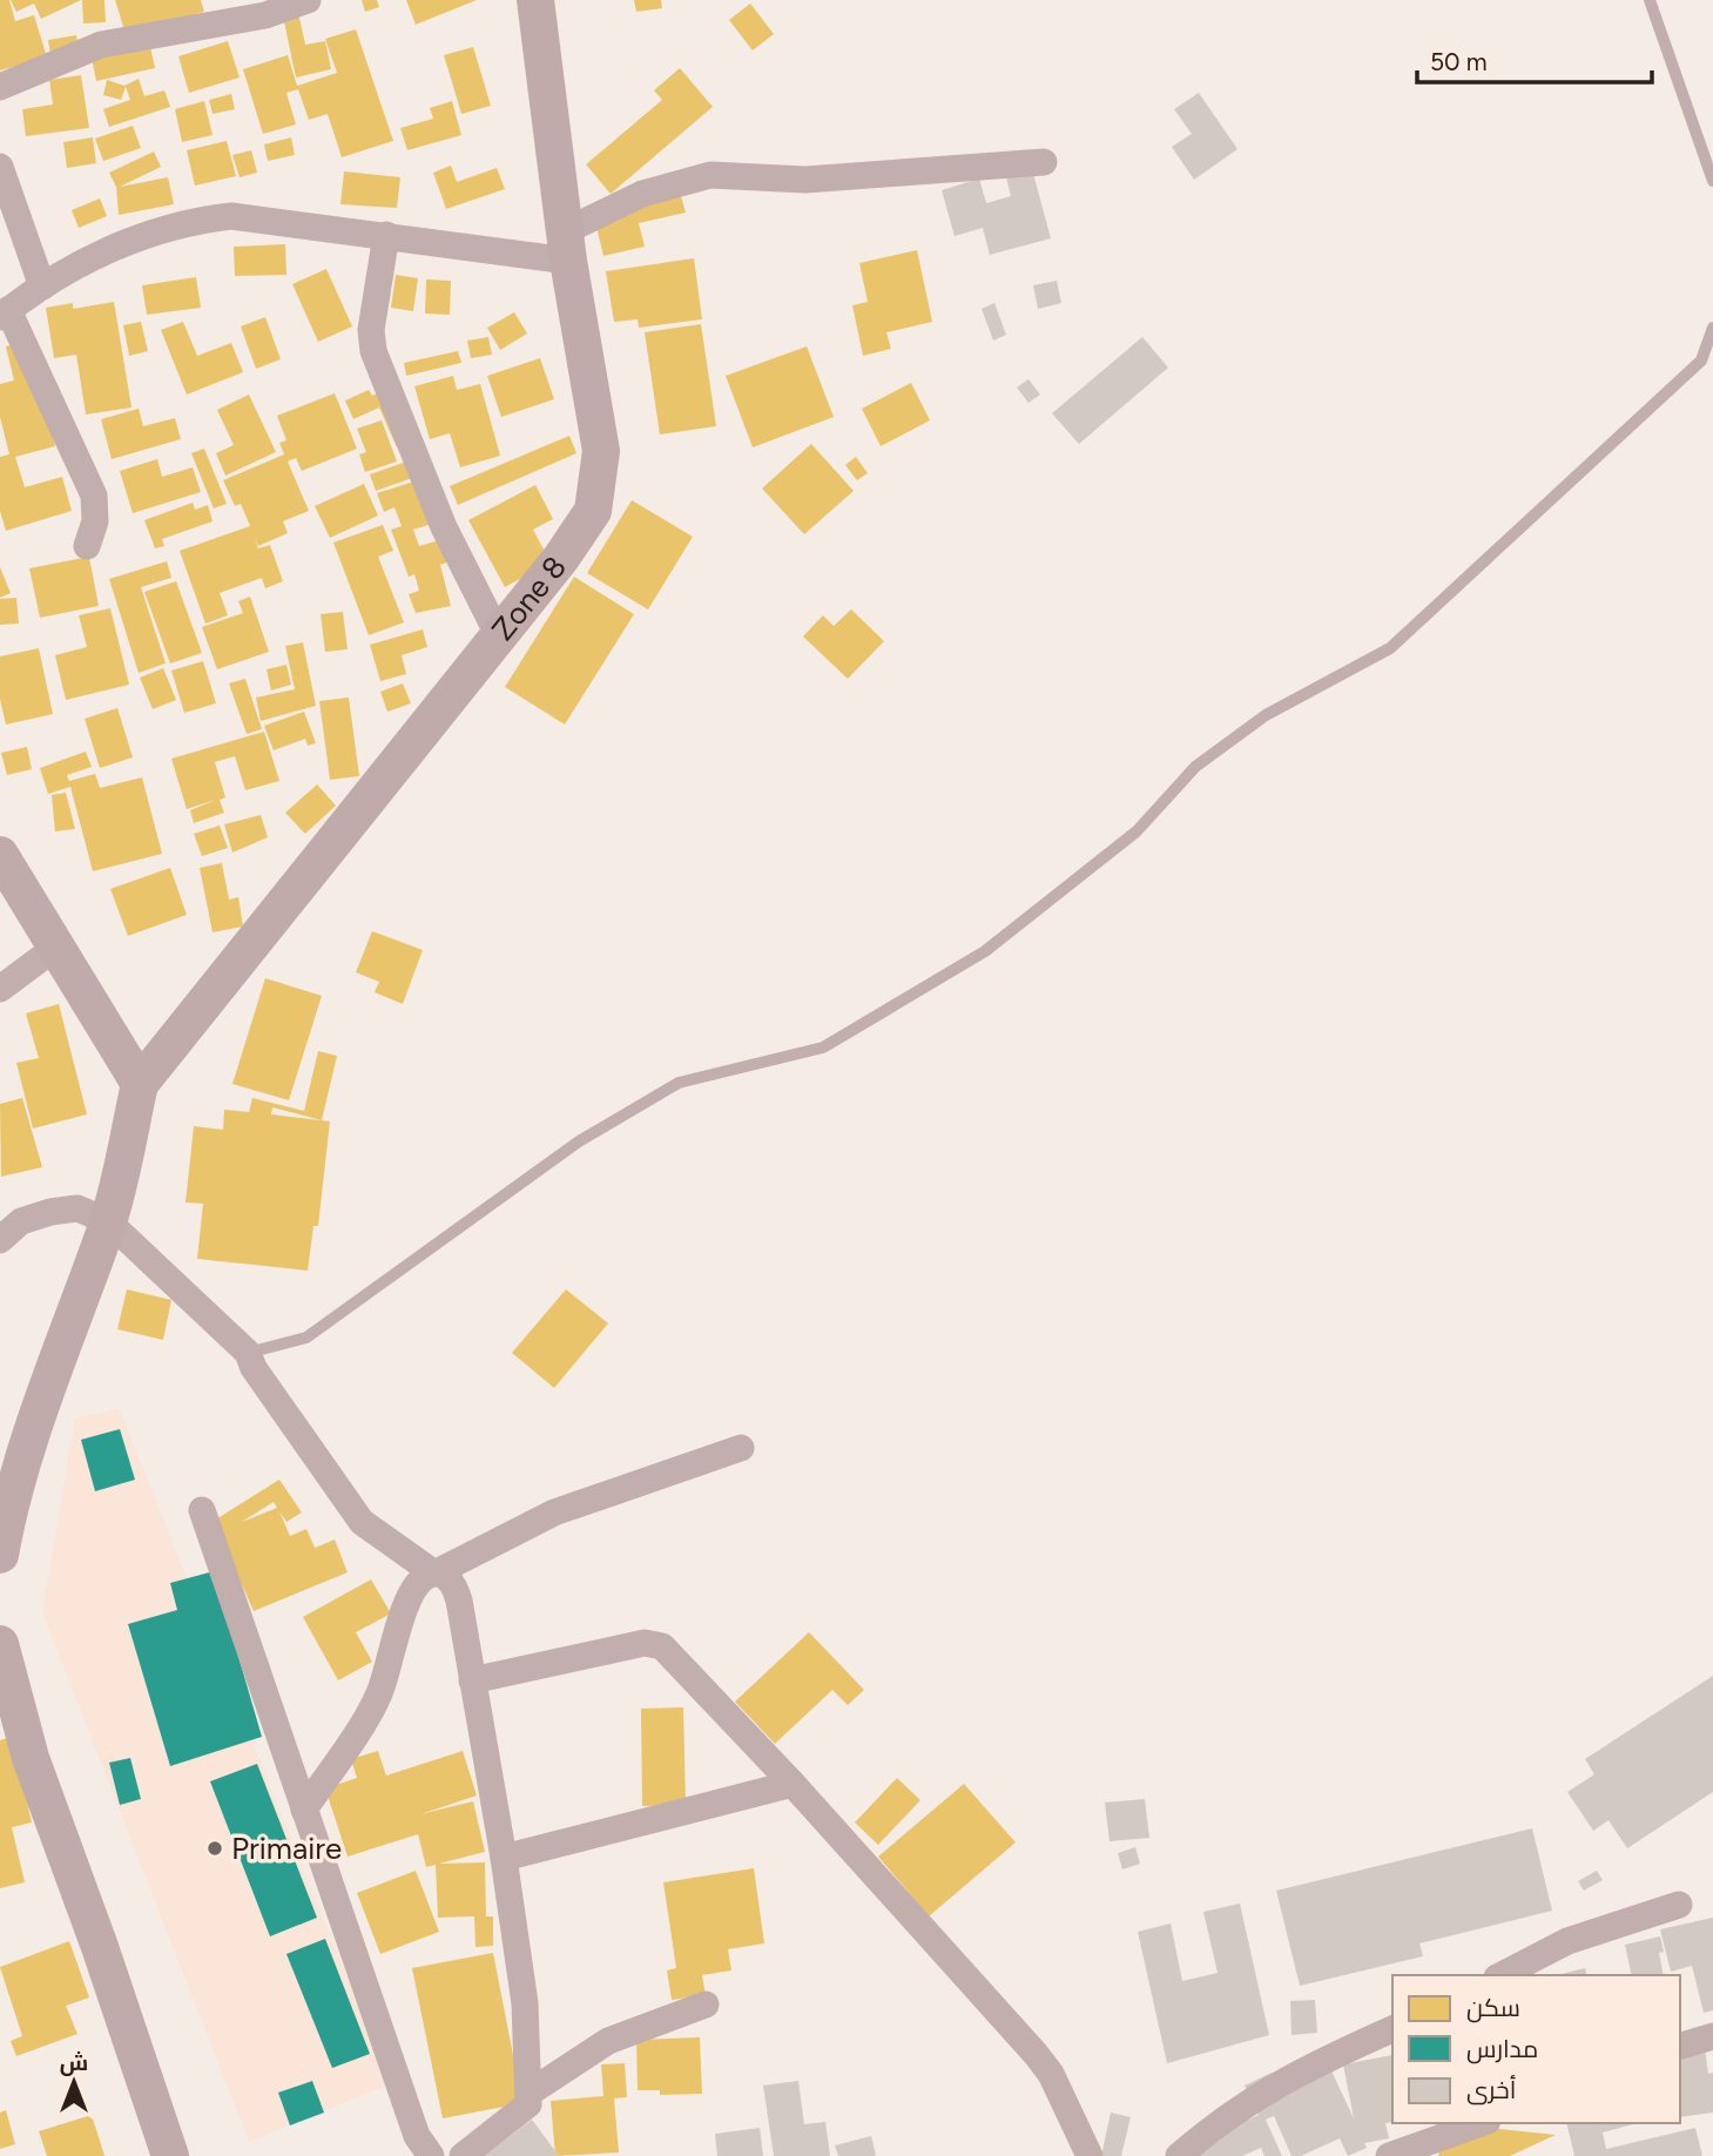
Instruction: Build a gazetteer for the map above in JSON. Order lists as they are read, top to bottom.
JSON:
{
  "streets": {
    "main road": ["Zone 8"]
  },
  "places": ["Primaire"],
  "legend": ["سكن", "مدارس", "أخرى"],
  "scale_bar": "50 m",
  "north": "top"
}
